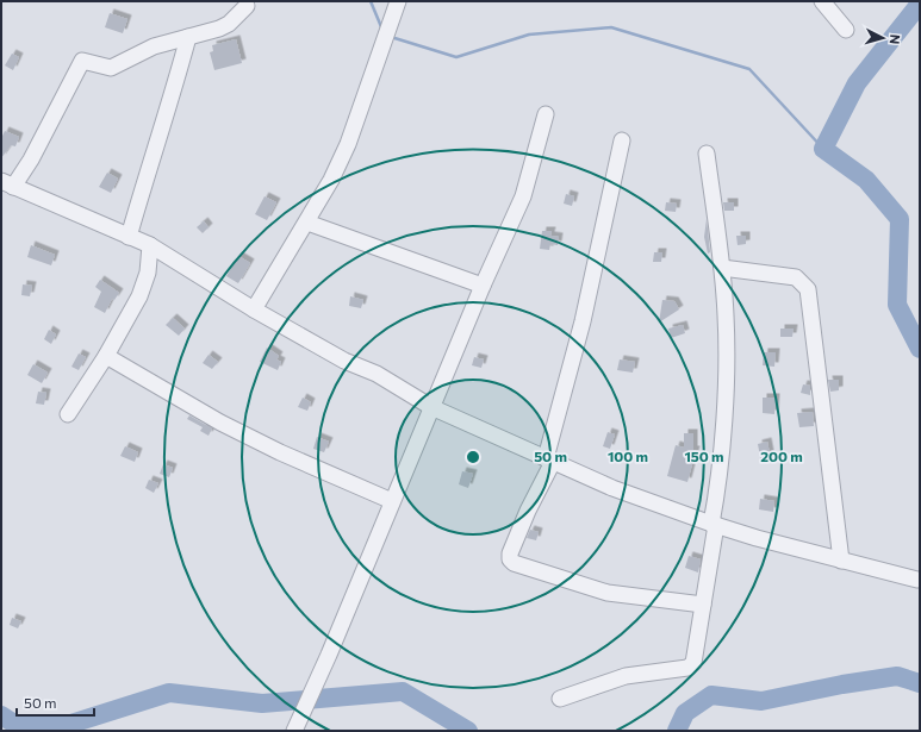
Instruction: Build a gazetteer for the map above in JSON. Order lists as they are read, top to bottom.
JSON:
{
  "scale_bar": "50 m",
  "north": "right",
  "rings": [
    "50 m",
    "100 m",
    "150 m",
    "200 m"
  ]
}
